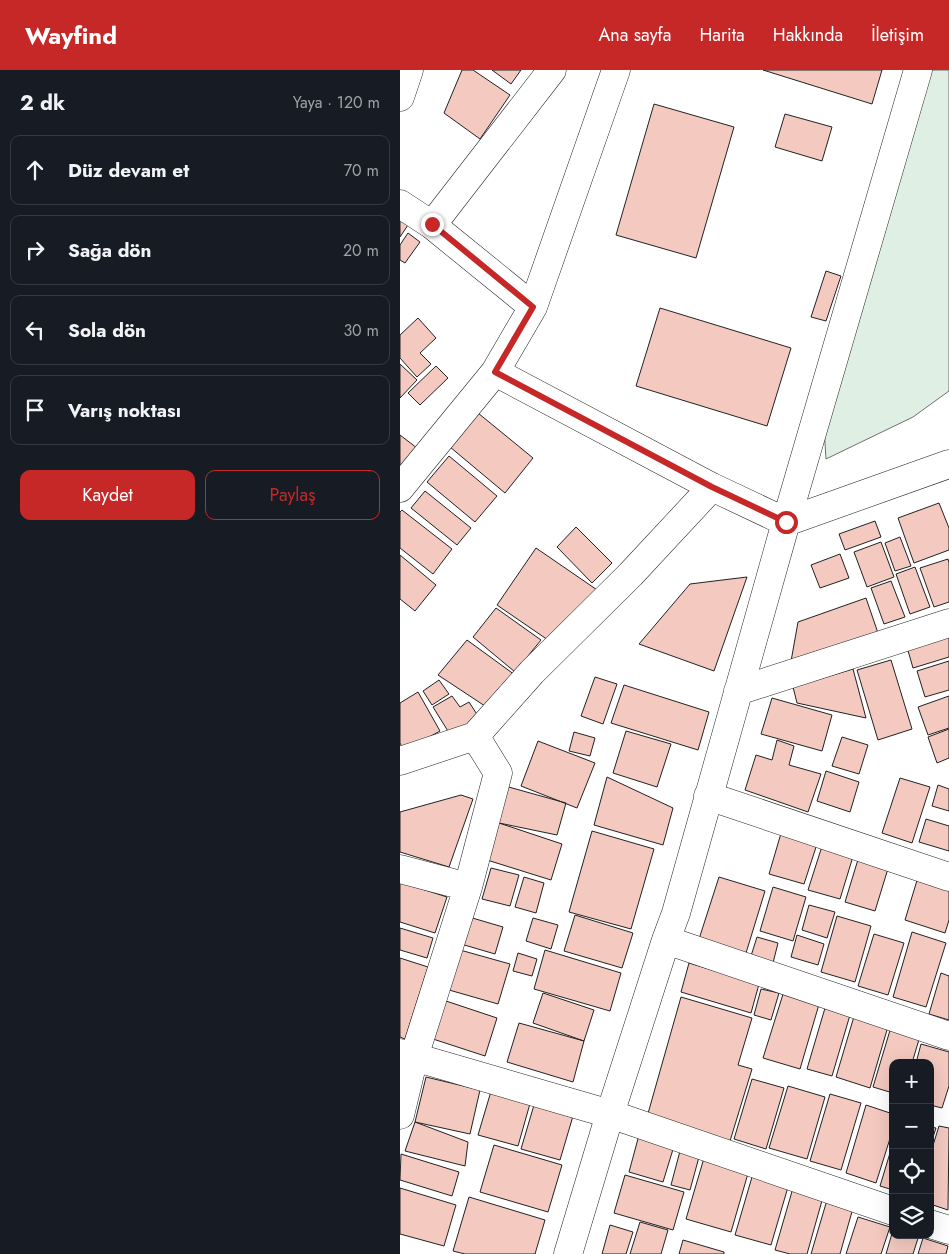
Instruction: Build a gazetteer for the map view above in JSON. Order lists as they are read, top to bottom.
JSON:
{
  "page": {
    "header": "Wayfind",
    "nav": [
      "Ana sayfa",
      "Harita",
      "Hakkında",
      "İletişim"
    ],
    "heading": ["2 dk", "Yaya · 120 m"],
    "list": [
      ["Düz devam et", "70 m"],
      ["Sağa dön", "20 m"],
      ["Sola dön", "30 m"],
      "Varış noktası"
    ],
    "buttons": ["Kaydet", "Paylaş"],
    "map_buttons": ["+", "−"]
  }
}
